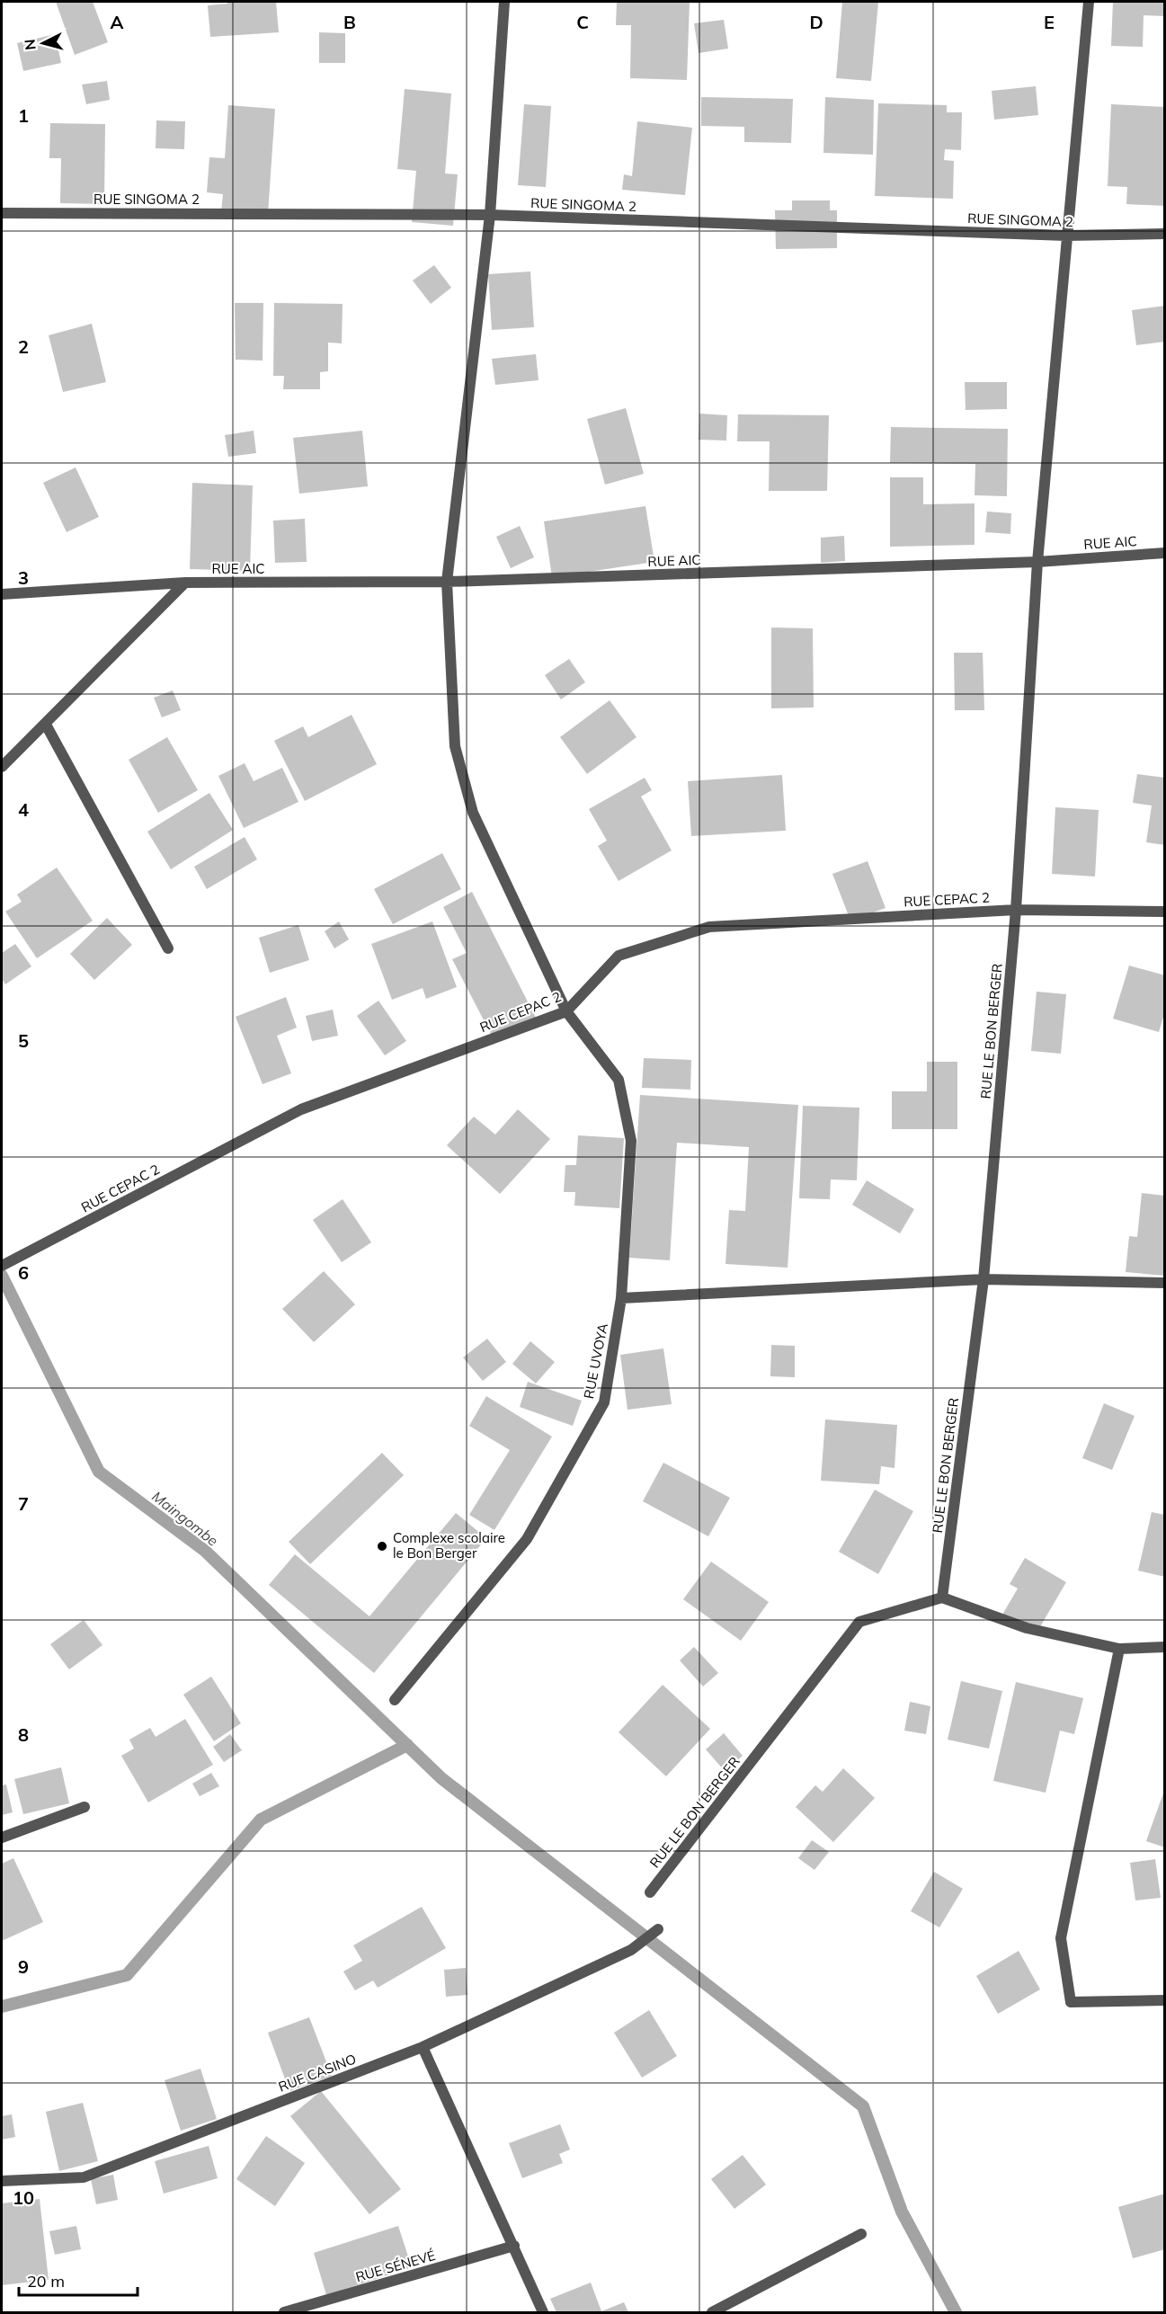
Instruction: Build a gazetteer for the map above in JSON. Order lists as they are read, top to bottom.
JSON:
{
  "streets": {
    "street": [
      "RUE SINGOMA 2",
      "RUE AIC",
      "RUE CEPAC 2",
      "RUE LE BON BERGER",
      "RUE UVOYA",
      "RUE CASINO",
      "RUE SÉNEVÉ"
    ]
  },
  "crossings": [
    ["RUE SINGOMA 2", "RUE LE BON BERGER"],
    ["RUE SINGOMA 2", "RUE UVOYA"],
    ["RUE AIC", "RUE LE BON BERGER"],
    ["RUE AIC", "RUE UVOYA"],
    ["RUE CEPAC 2", "RUE LE BON BERGER"],
    ["RUE CEPAC 2", "RUE UVOYA"]
  ],
  "water": ["Maingombe"],
  "places": ["Complexe scolaire le Bon Berger"],
  "scale_bar": "20 m",
  "north": "left",
  "grid": {
    "columns": [
      "A",
      "B",
      "C",
      "D",
      "E"
    ],
    "rows": [
      "1",
      "2",
      "3",
      "4",
      "5",
      "6",
      "7",
      "8",
      "9",
      "10"
    ]
  }
}
